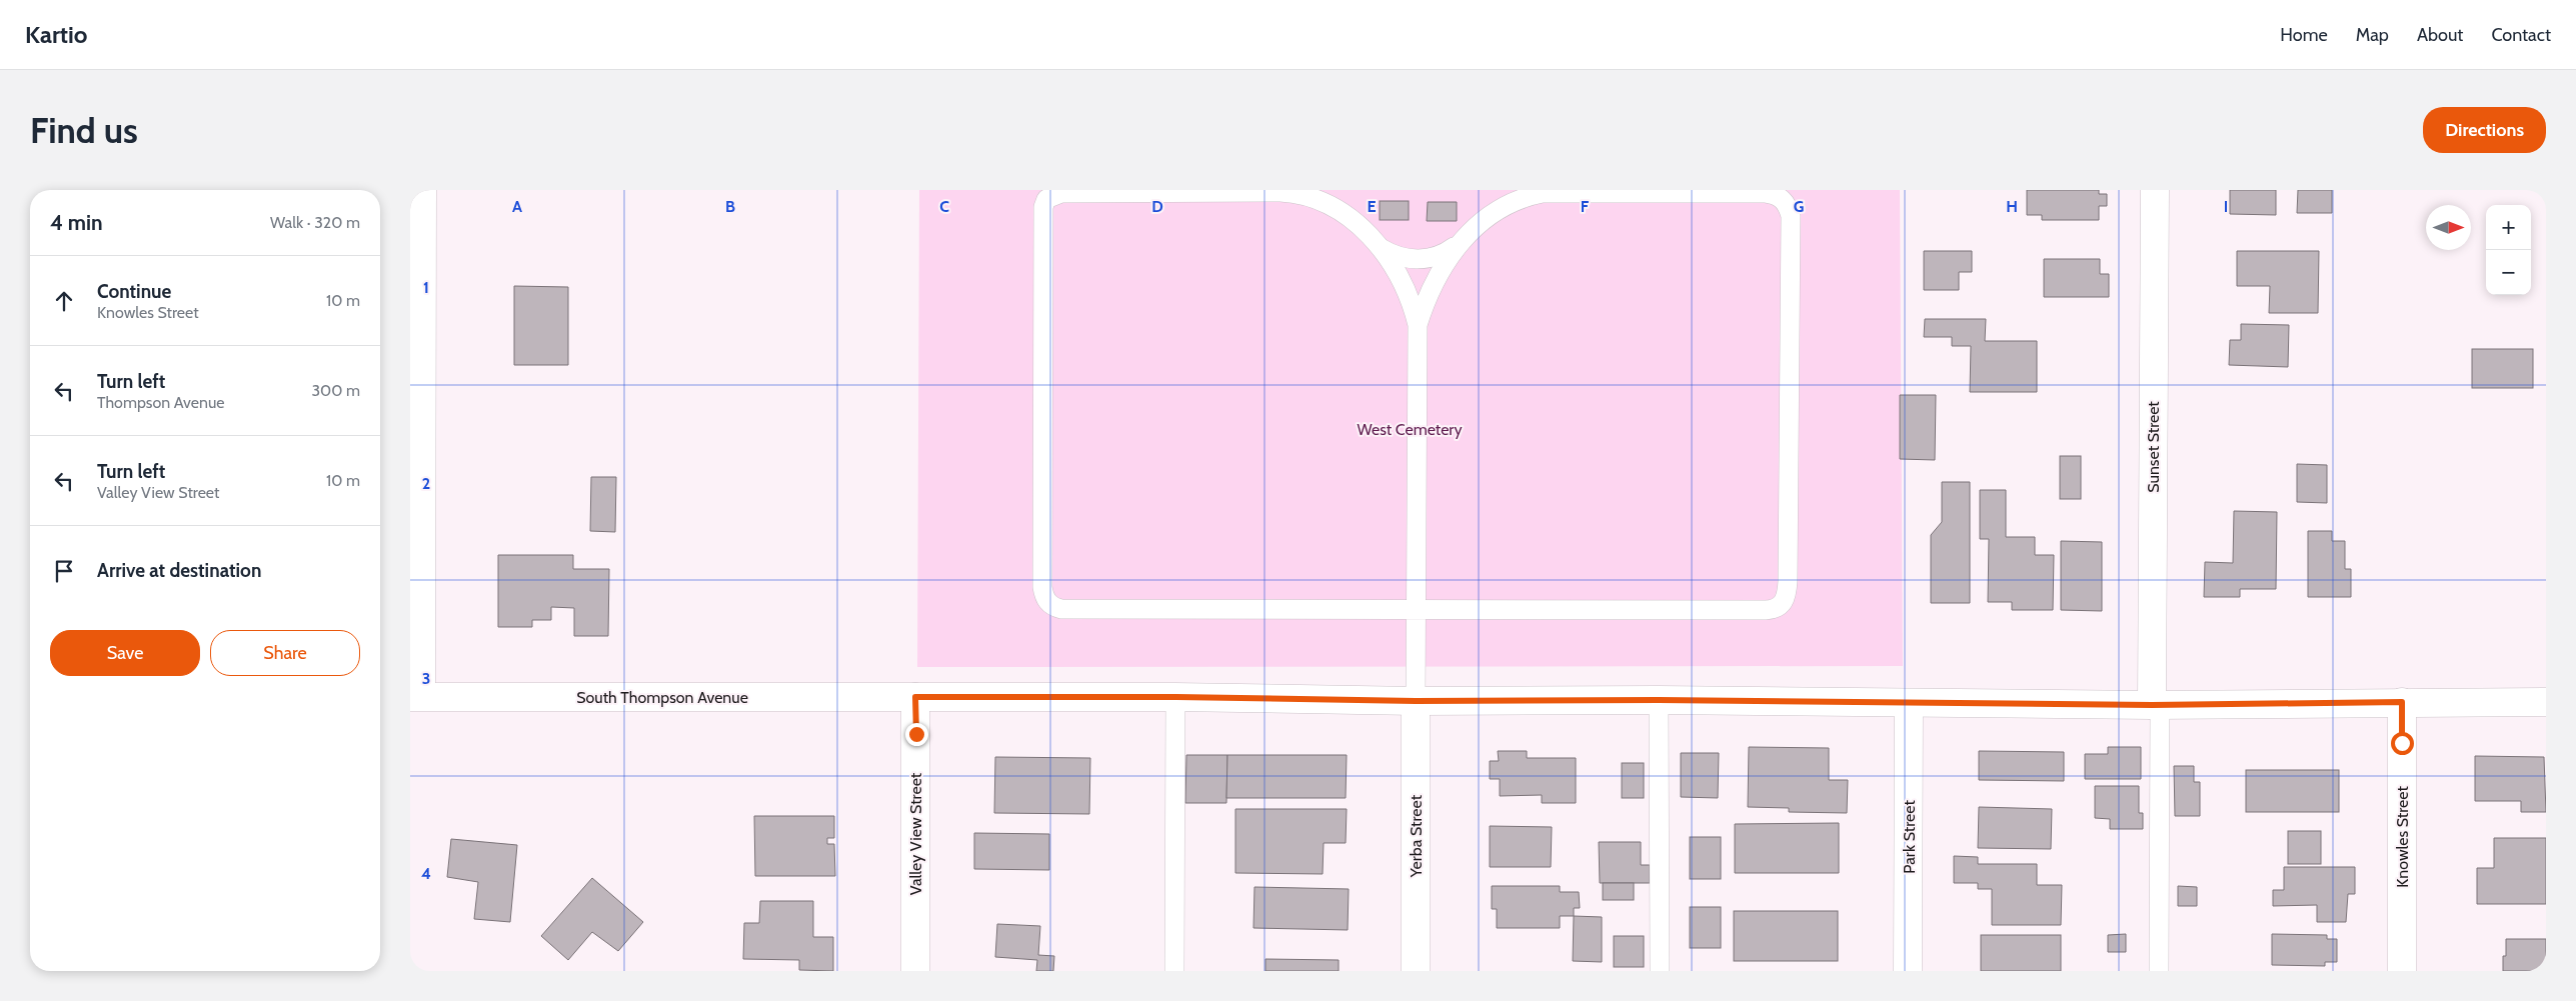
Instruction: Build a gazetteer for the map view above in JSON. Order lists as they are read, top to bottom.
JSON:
{
  "streets": {
    "street": [
      "Sunset Street",
      "South Thompson Avenue",
      "Valley View Street",
      "Yerba Street",
      "Park Street",
      "Knowles Street"
    ]
  },
  "crossings": [
    ["Sunset Street", "South Thompson Avenue"],
    ["South Thompson Avenue", "Valley View Street"],
    ["South Thompson Avenue", "Yerba Street"],
    ["South Thompson Avenue", "Park Street"],
    ["South Thompson Avenue", "Knowles Street"]
  ],
  "parks": ["West Cemetery"],
  "north": "right",
  "page": {
    "header": "Kartio",
    "nav": [
      "Home",
      "Map",
      "About",
      "Contact"
    ],
    "buttons": [
      "Directions",
      ["Save", "Share"]
    ],
    "title": "Find us",
    "heading": ["4 min", "Walk · 320 m"],
    "map_buttons": ["+", "−"],
    "list": [
      ["Continue", "Knowles Street", "10 m"],
      ["Turn left", "Thompson Avenue", "300 m"],
      ["Turn left", "Valley View Street", "10 m"],
      "Arrive at destination"
    ]
  },
  "grid": {
    "columns": [
      "A",
      "B",
      "C",
      "D",
      "E",
      "F",
      "G",
      "H",
      "I"
    ],
    "rows": [
      "1",
      "2",
      "3",
      "4"
    ]
  }
}
